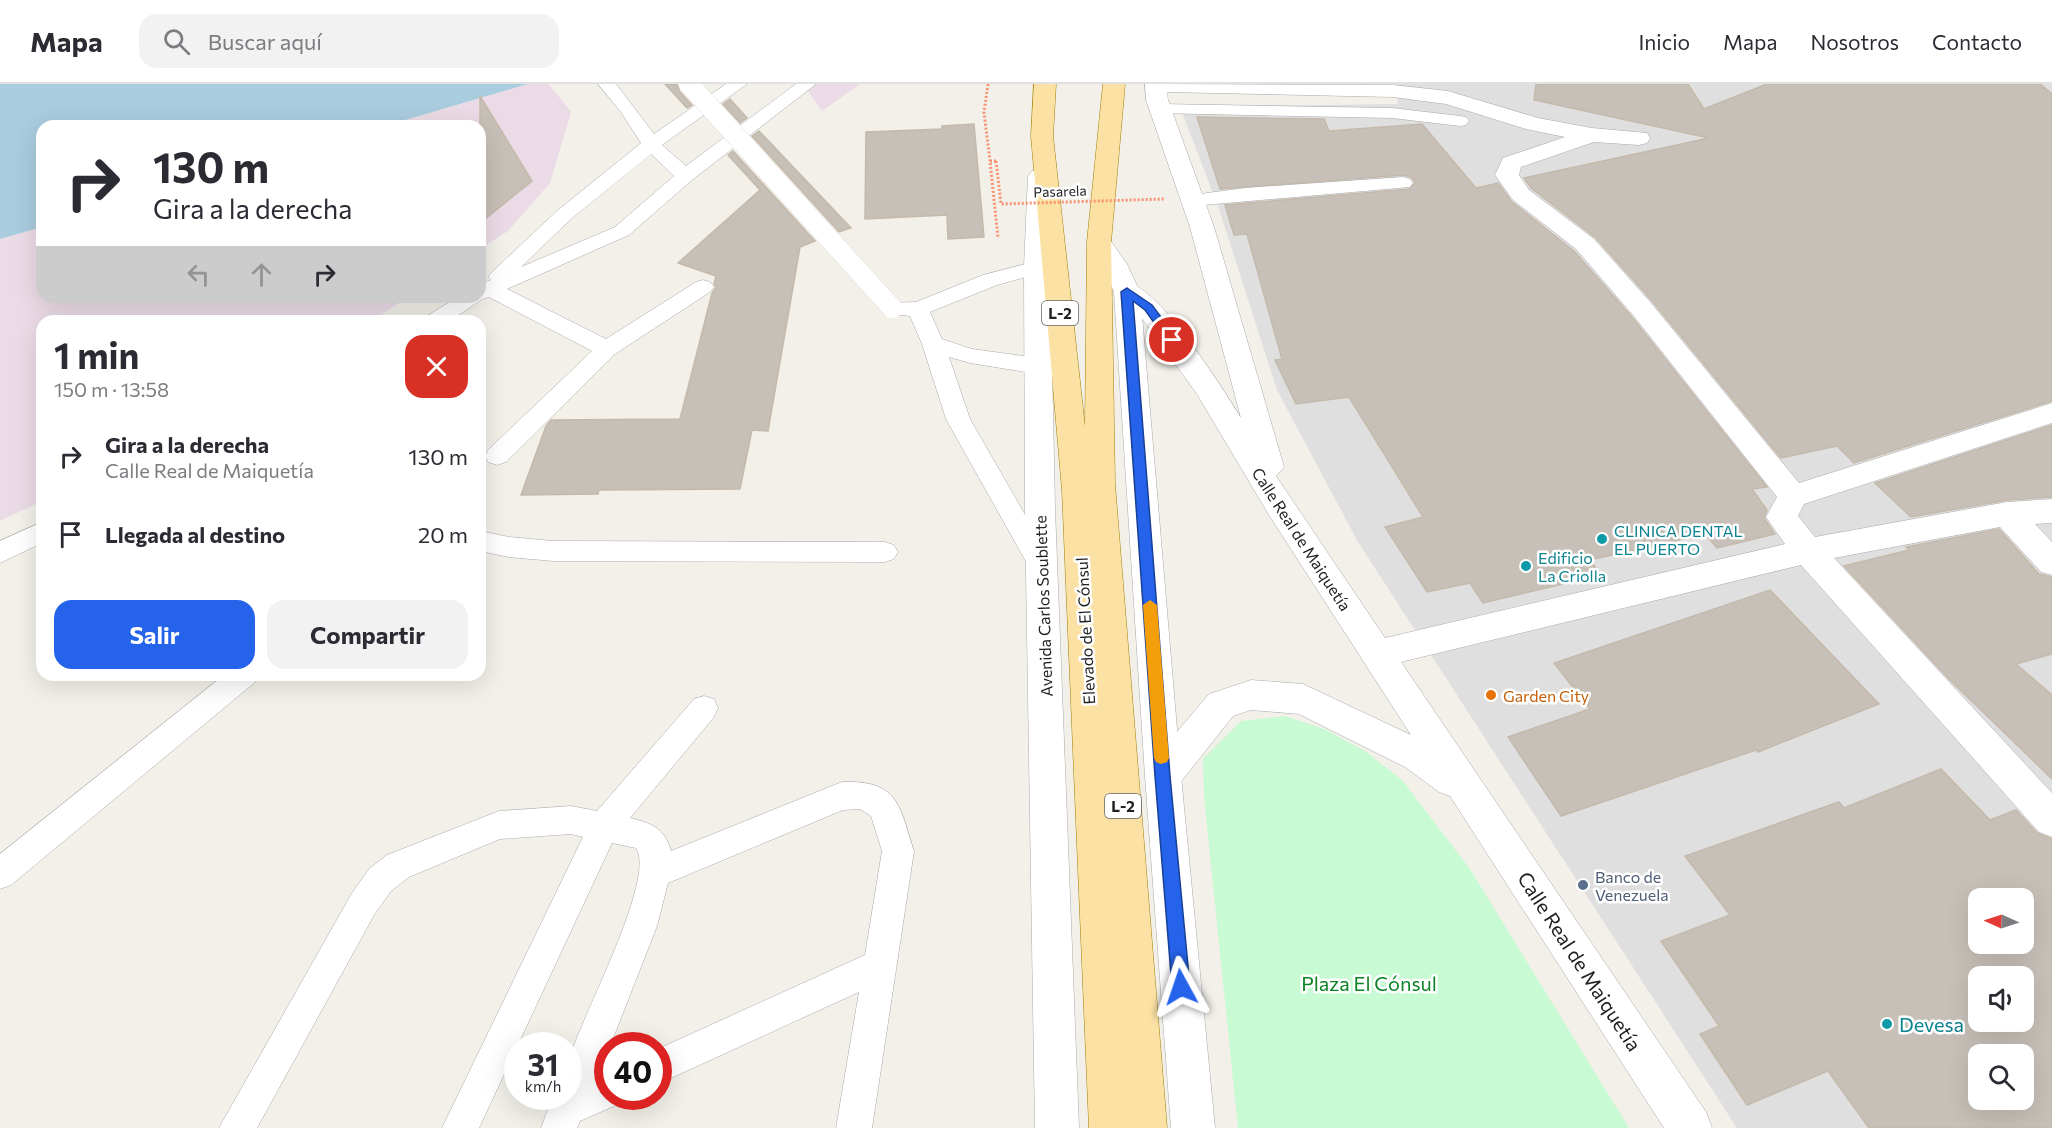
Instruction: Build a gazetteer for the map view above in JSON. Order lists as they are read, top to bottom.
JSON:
{
  "streets": {
    "main road": ["L-2", "Avenida Carlos Soublette", "Elevado de El Cónsul"],
    "street": ["Calle Real de Maiquetía"],
    "path": ["Pasarela"]
  },
  "crossings": [
    ["L-2", "Calle Real de Maiquetía"],
    ["L-2", "Elevado de El Cónsul"],
    ["Avenida Carlos Soublette", "Elevado de El Cónsul"]
  ],
  "parks": ["Plaza El Cónsul"],
  "places": [
    "CLINICA DENTAL EL PUERTO",
    "Edificio La Criolla",
    "Garden City",
    "Banco de Venezuela",
    "Devesa"
  ],
  "north": "left",
  "page": {
    "header": "Mapa",
    "search": "Buscar aquí",
    "nav": [
      "Inicio",
      "Mapa",
      "Nosotros",
      "Contacto"
    ],
    "turn": ["130 m", "Gira a la derecha"],
    "heading": ["1 min", "150 m · 13:58"],
    "list": [
      {
        "name": "Gira a la derecha",
        "note": "Calle Real de Maiquetía",
        "value": "130 m"
      },
      {
        "name": "Llegada al destino",
        "value": "20 m"
      }
    ],
    "buttons": ["Salir", "Compartir"],
    "speed": "31 km/h",
    "limit": "40"
  }
}
